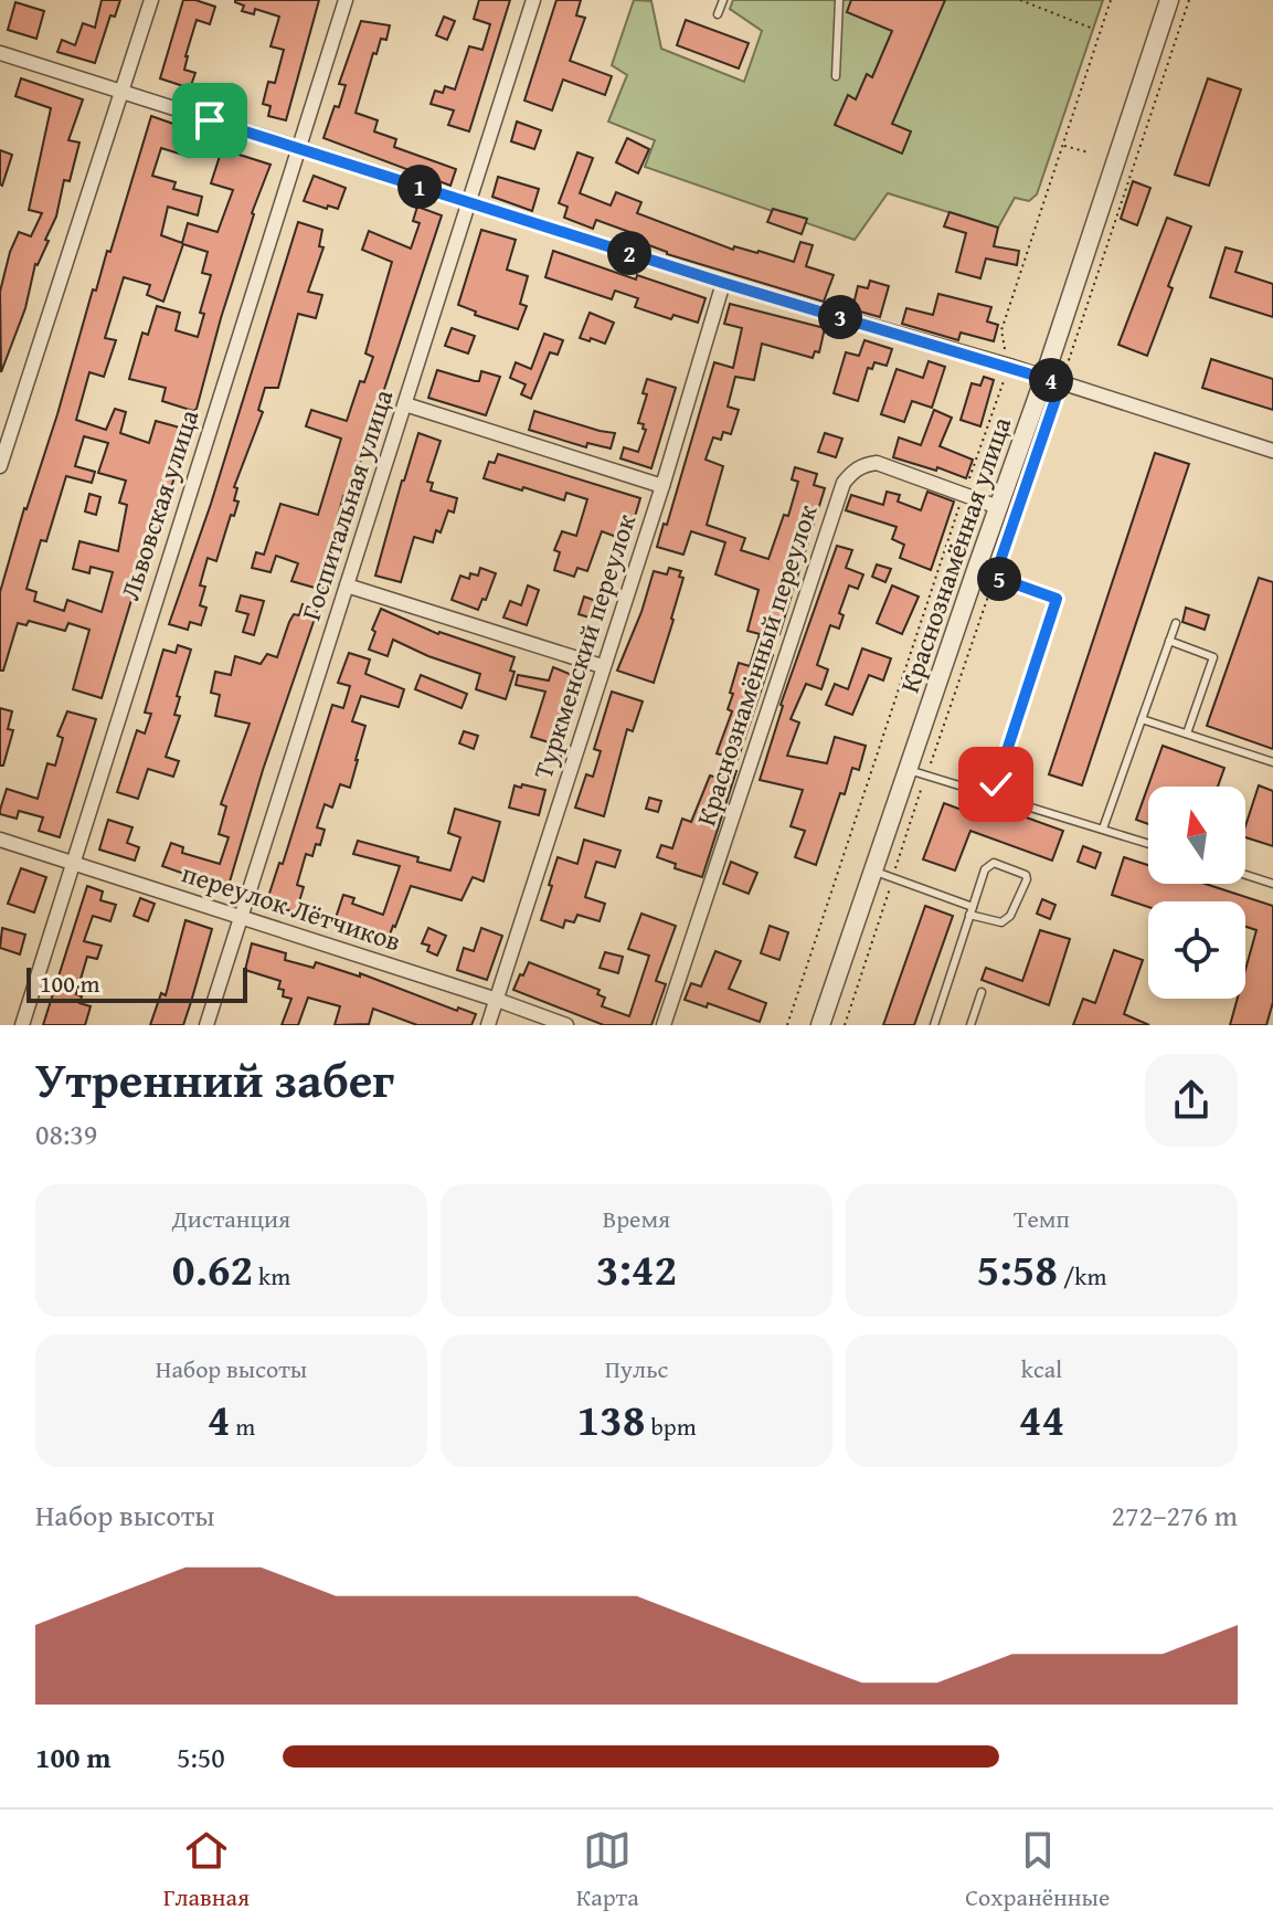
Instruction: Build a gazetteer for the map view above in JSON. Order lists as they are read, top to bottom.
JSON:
{
  "streets": {
    "street": [
      "Львовская улица",
      "Госпитальная улица",
      "Краснознамённая улица",
      "Туркменский переулок",
      "Краснознамённый переулок",
      "переулок Лётчиков"
    ]
  },
  "crossings": [
    ["Львовская улица", "переулок Лётчиков"],
    ["Госпитальная улица", "переулок Лётчиков"],
    ["Краснознамённая улица", "Краснознамённый переулок"],
    ["Туркменский переулок", "переулок Лётчиков"]
  ],
  "scale_bar": "100 m",
  "north": "top",
  "page": {
    "pins": [
      "1",
      "2",
      "3",
      "4",
      "5"
    ],
    "scale": "100 m",
    "heading": ["Утренний забег", "08:39"],
    "stats": [
      ["Дистанция", "0.62 km"],
      ["Время", "3:42"],
      ["Темп", "5:58 /km"],
      ["Набор высоты", "4 m"],
      ["Пульс", "138 bpm"],
      ["kcal", "44"]
    ],
    "chart": ["Набор высоты", "272–276 m"],
    "list": [
      {
        "name": "100 m",
        "note": "5:50"
      }
    ],
    "tabs": ["Главная", "Карта", "Сохранённые"]
  }
}
